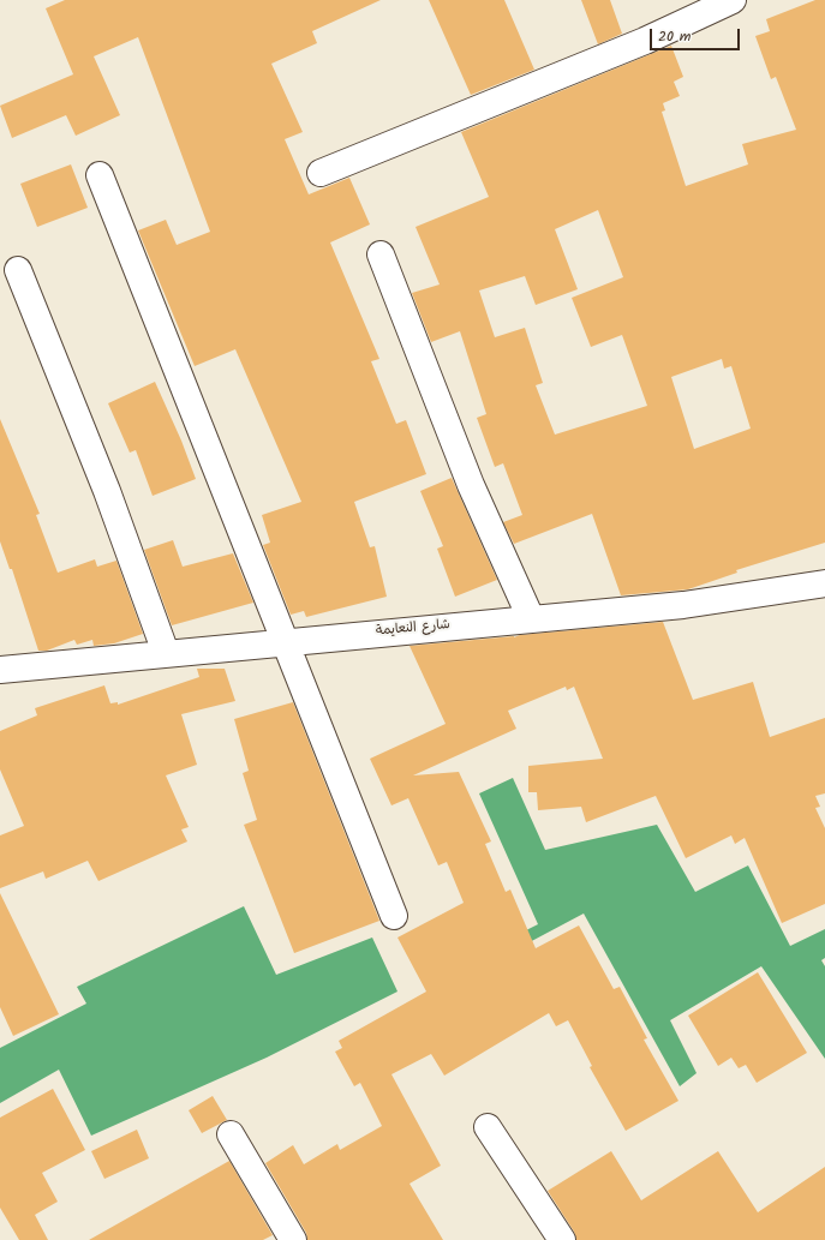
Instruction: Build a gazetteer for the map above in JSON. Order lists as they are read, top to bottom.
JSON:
{
  "streets": {
    "street": ["شارع النعايمة"]
  },
  "scale_bar": "20 m"
}
